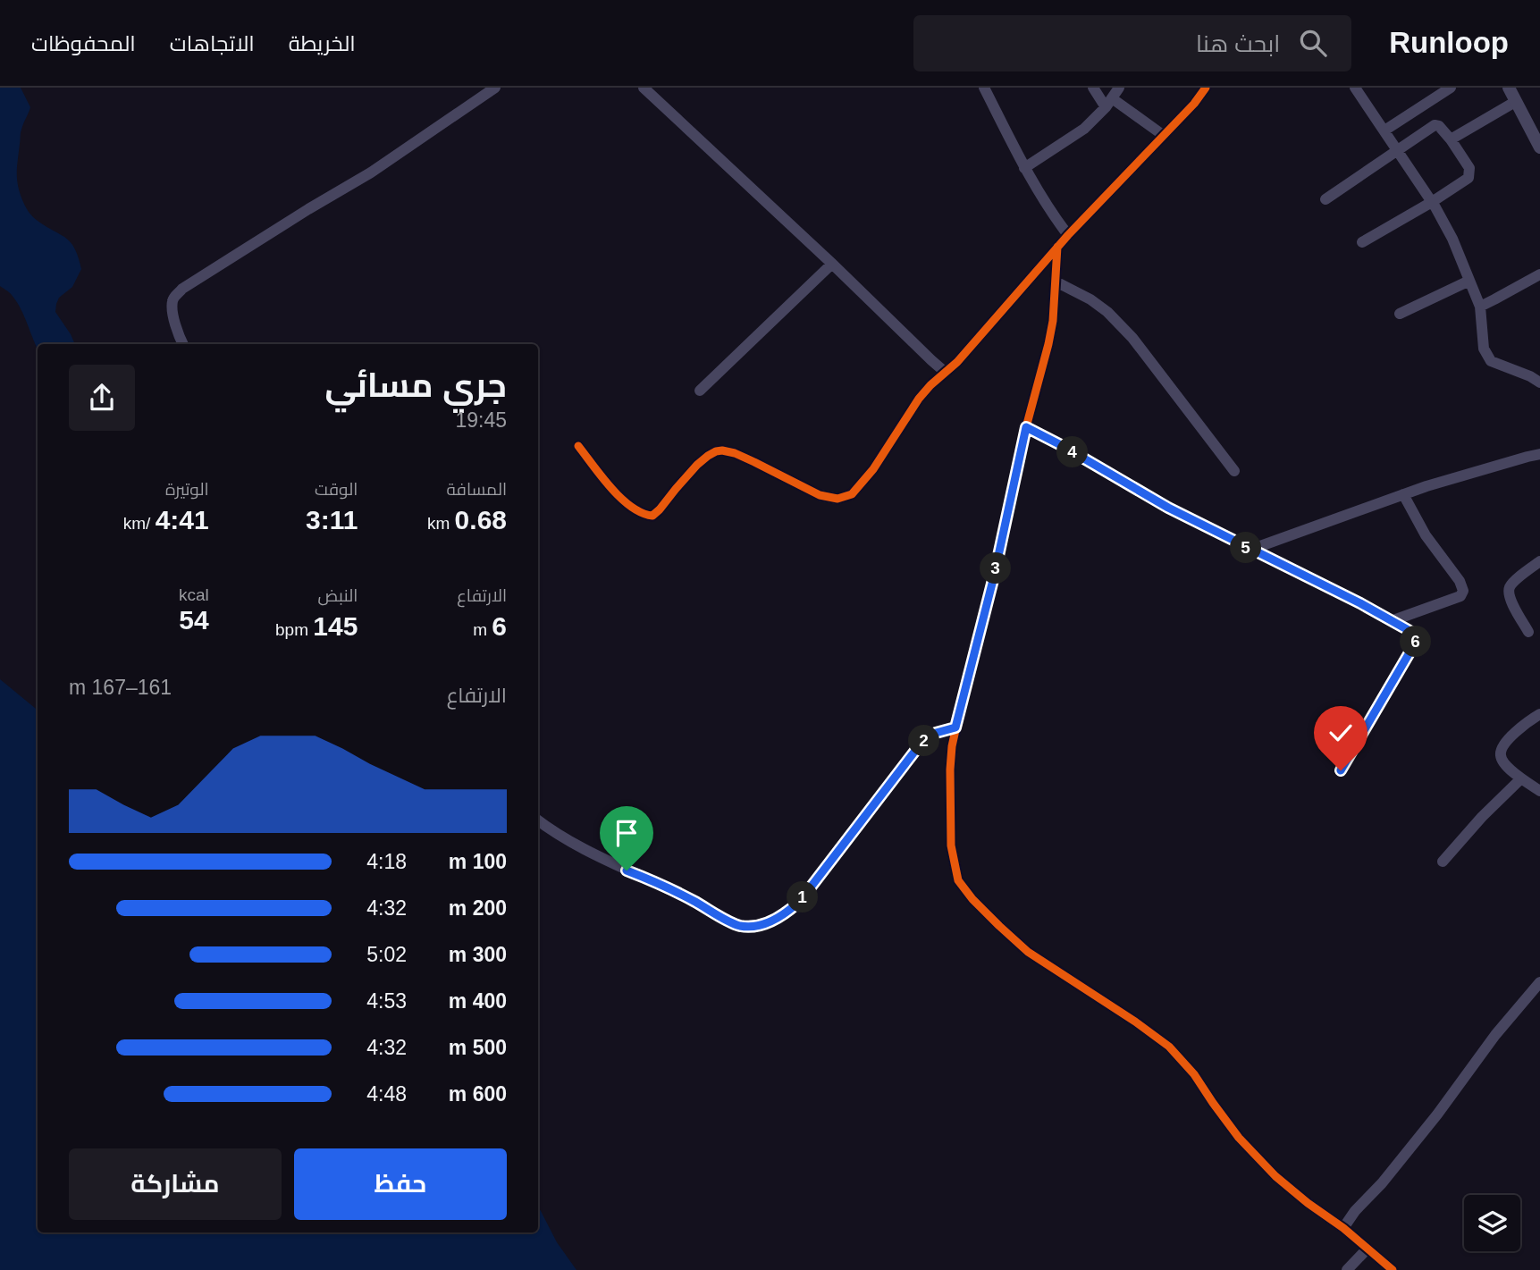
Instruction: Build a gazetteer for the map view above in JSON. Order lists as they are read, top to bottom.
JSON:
{
  "page": {
    "header": "Runloop",
    "search": "ابحث هنا",
    "nav": ["الخريطة", "الاتجاهات", "المحفوظات"],
    "heading": ["جري مسائي", "19:45"],
    "pins": [
      "4",
      "5",
      "3",
      "6",
      "2",
      "1"
    ],
    "stats": [
      ["المسافة", "0.68 km"],
      ["الوقت", "3:11"],
      ["الوتيرة", "4:41 /km"],
      ["الارتفاع", "6 m"],
      ["النبض", "145 bpm"],
      ["kcal", "54"]
    ],
    "chart": ["الارتفاع", "161–167 m"],
    "list": [
      {
        "name": "100 m",
        "note": "4:18"
      },
      {
        "name": "200 m",
        "note": "4:32"
      },
      {
        "name": "300 m",
        "note": "5:02"
      },
      {
        "name": "400 m",
        "note": "4:53"
      },
      {
        "name": "500 m",
        "note": "4:32"
      },
      {
        "name": "600 m",
        "note": "4:48"
      }
    ],
    "buttons": ["حفظ", "مشاركة"]
  }
}
